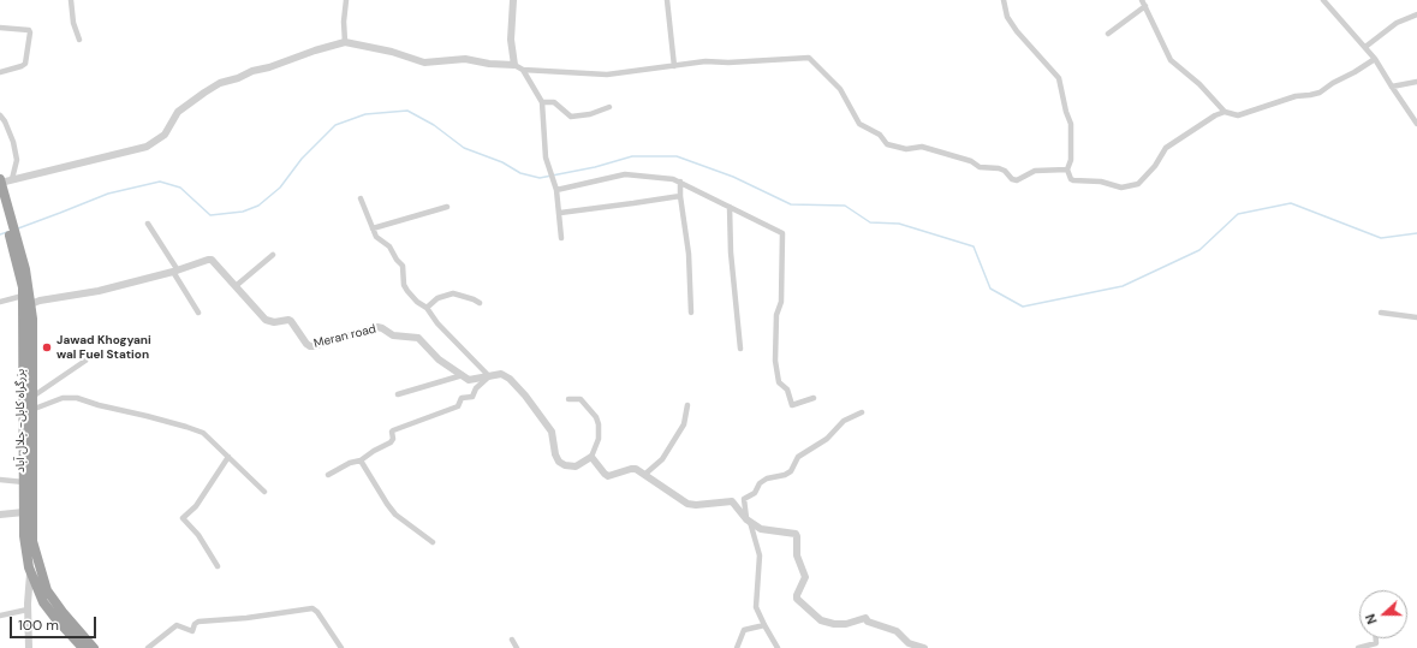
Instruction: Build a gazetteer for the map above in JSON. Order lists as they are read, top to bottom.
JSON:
{
  "streets": {
    "highway": ["بزرگراه کابل- جلال آباد"],
    "street": ["Meran road"]
  },
  "crossings": [
    ["Meran road", "بزرگراه کابل- جلال آباد"]
  ],
  "places": ["Jawad Khogyani wal Fuel Station"],
  "scale_bar": "100 m",
  "north": "left"
}
